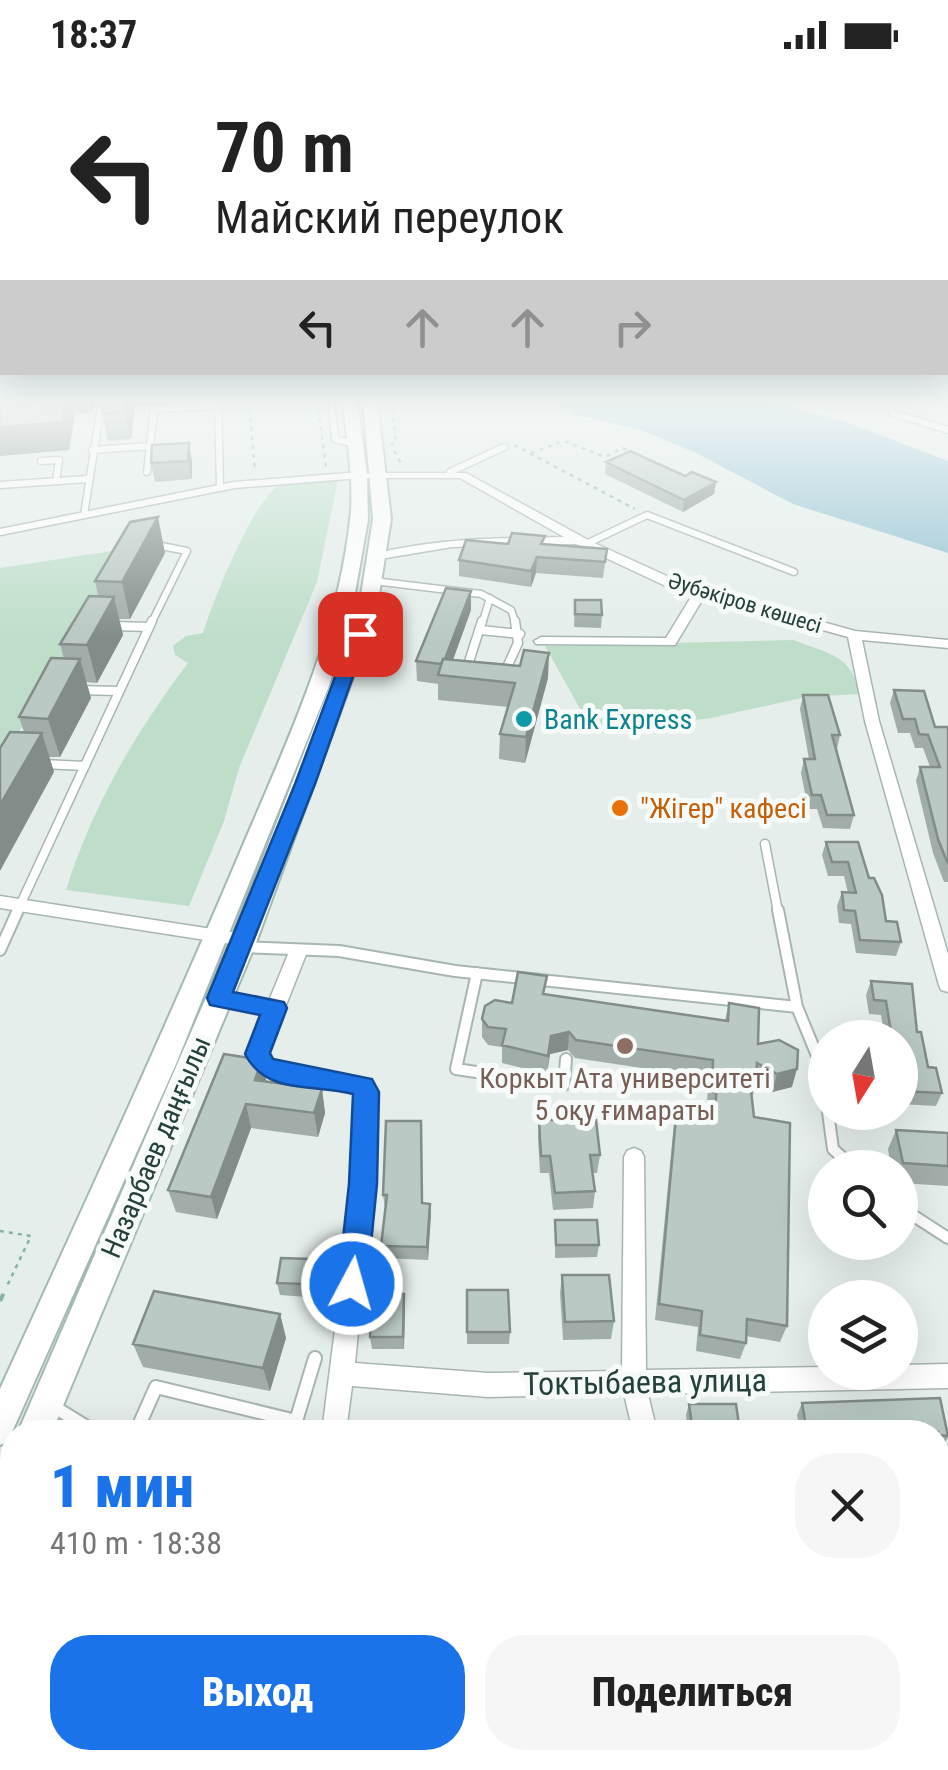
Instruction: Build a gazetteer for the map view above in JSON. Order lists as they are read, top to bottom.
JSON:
{
  "streets": {
    "main road": ["Назарбаев даңғылы"],
    "street": ["Әубәкіров көшесі", "Токтыбаева улица"]
  },
  "places": ["Bank Express", "\"Жігер\" кафесі", "Коркыт Ата университеті 5 оқу ғимараты"],
  "north": "bottom",
  "page": {
    "status": "18:37",
    "turn": ["70 m", "Майский переулок"],
    "heading": ["1 мин", "410 m · 18:38"],
    "buttons": ["Выход", "Поделиться"]
  }
}
